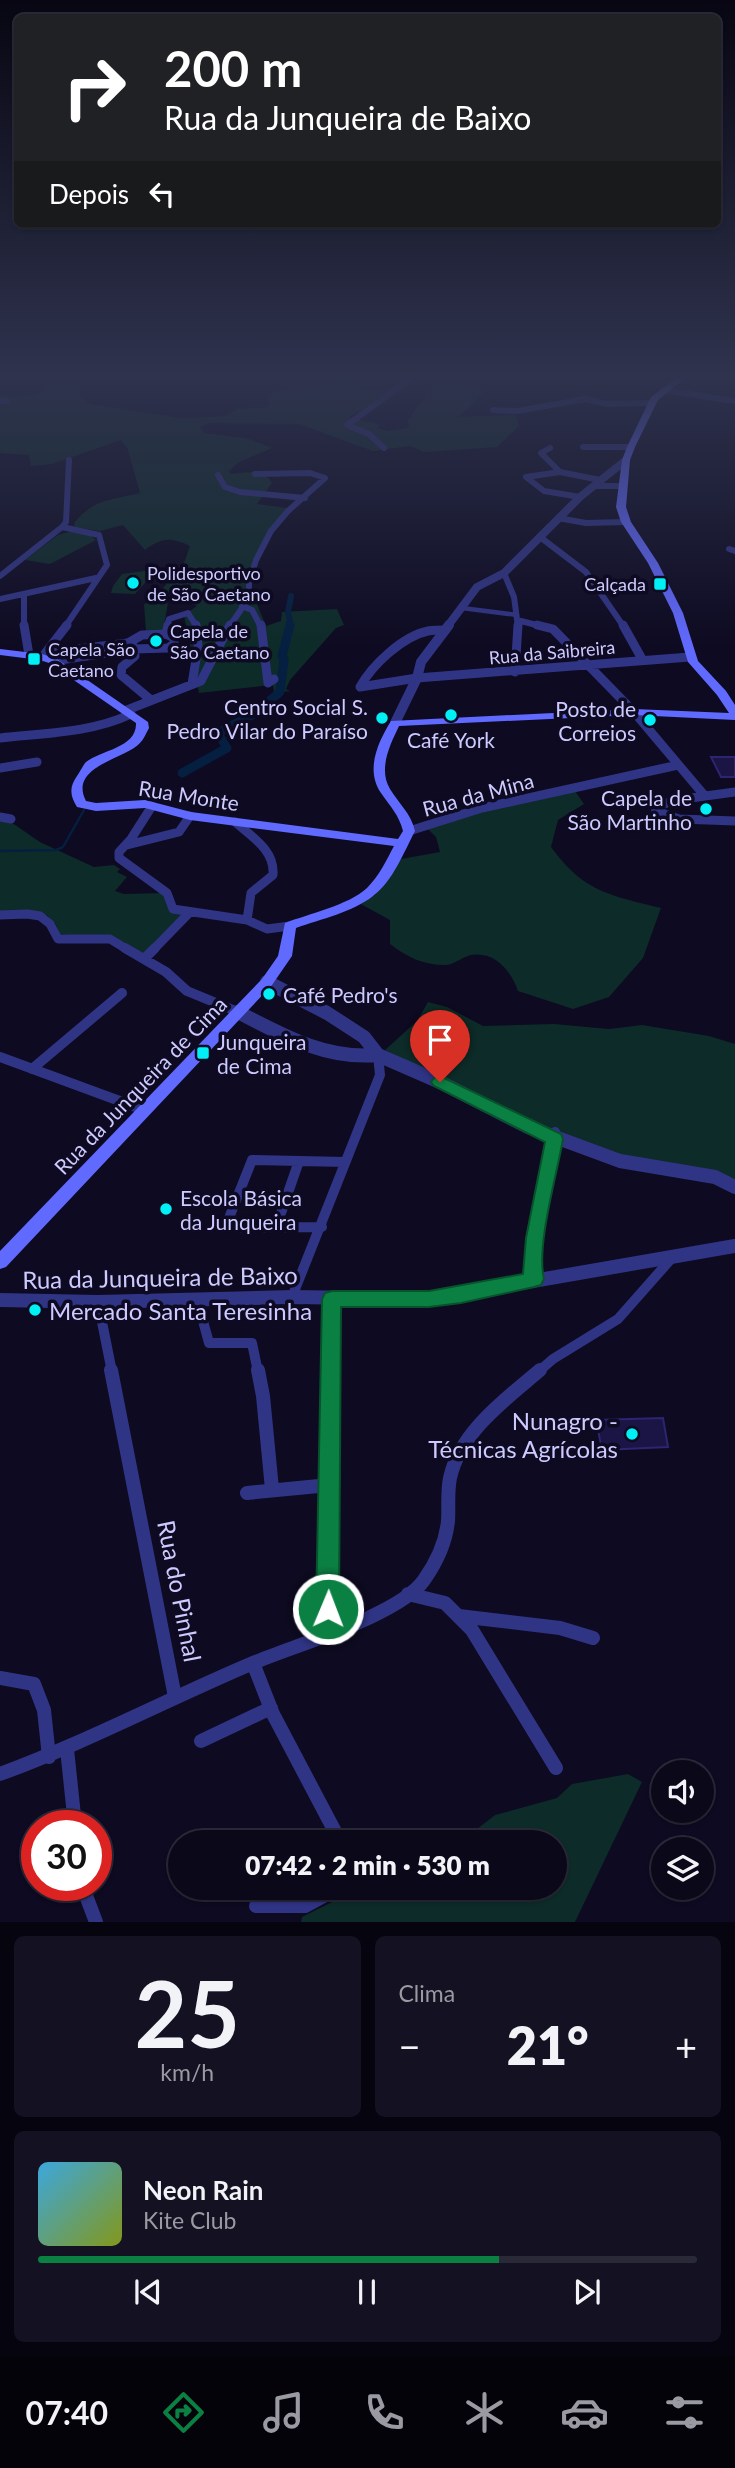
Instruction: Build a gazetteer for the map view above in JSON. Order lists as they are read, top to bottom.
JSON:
{
  "streets": {
    "main road": ["Rua Monte", "Rua da Junqueira de Cima"],
    "street": [
      "Rua da Saibreira",
      "Rua da Mina",
      "Rua da Junqueira de Baixo",
      "Rua do Pinhal"
    ]
  },
  "crossings": [
    ["Rua da Junqueira de Baixo", "Rua do Pinhal"]
  ],
  "places": {
    "other": [
      "Polidesportivo de São Caetano",
      "Capela de São Caetano",
      "Café York",
      "Centro Social S. Pedro Vilar do Paraíso",
      "Posto de Correios",
      "Capela de São Martinho",
      "Café Pedro's",
      "Escola Básica da Junqueira",
      "Mercado Santa Teresinha",
      "Nunagro - Técnicas Agrícolas"
    ],
    "transit": ["Calçada", "Capela São Caetano", "Junqueira de Cima"]
  },
  "page": {
    "turn": ["200 m", "Rua da Junqueira de Baixo"],
    "then": "Depois",
    "limit": "30",
    "trip": "07:42 · 2 min · 530 m",
    "tile": [
      ["25", "km/h"],
      "Clima"
    ],
    "heat": ["−", "21°", "+"],
    "song": ["Neon Rain", "Kite Club"],
    "tabs": "07:40"
  }
}
